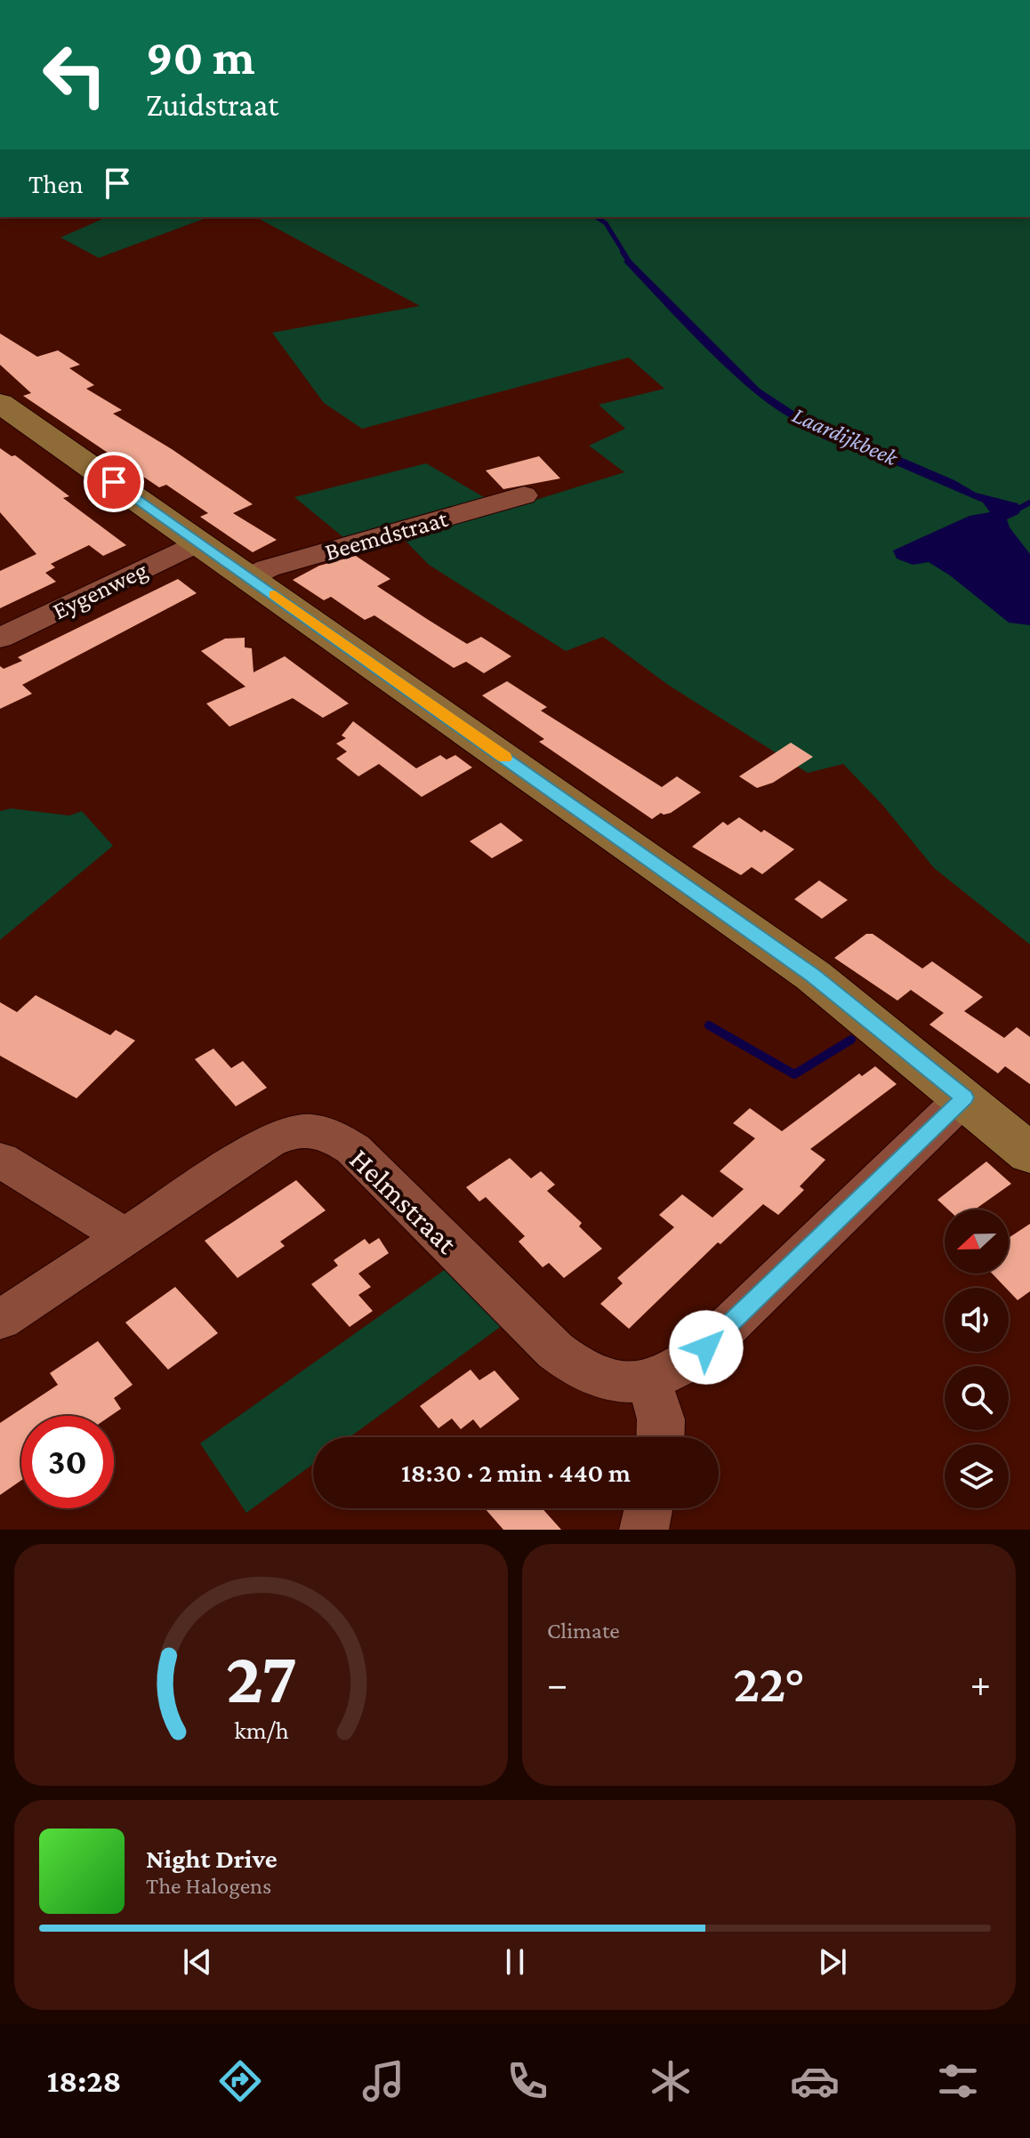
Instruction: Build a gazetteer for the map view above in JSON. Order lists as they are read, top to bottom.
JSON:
{
  "streets": {
    "street": ["Beemdstraat", "Eygenweg", "Helmstraat"]
  },
  "water": ["Laardijkbeek"],
  "north": "left",
  "page": {
    "turn": ["90 m", "Zuidstraat"],
    "then": "Then",
    "limit": "30",
    "trip": "18:30 · 2 min · 440 m",
    "tile": "Climate",
    "heat": ["−", "22°", "+"],
    "song": ["Night Drive", "The Halogens"],
    "tabs": "18:28",
    "gauge": ["27", "km/h"]
  }
}
